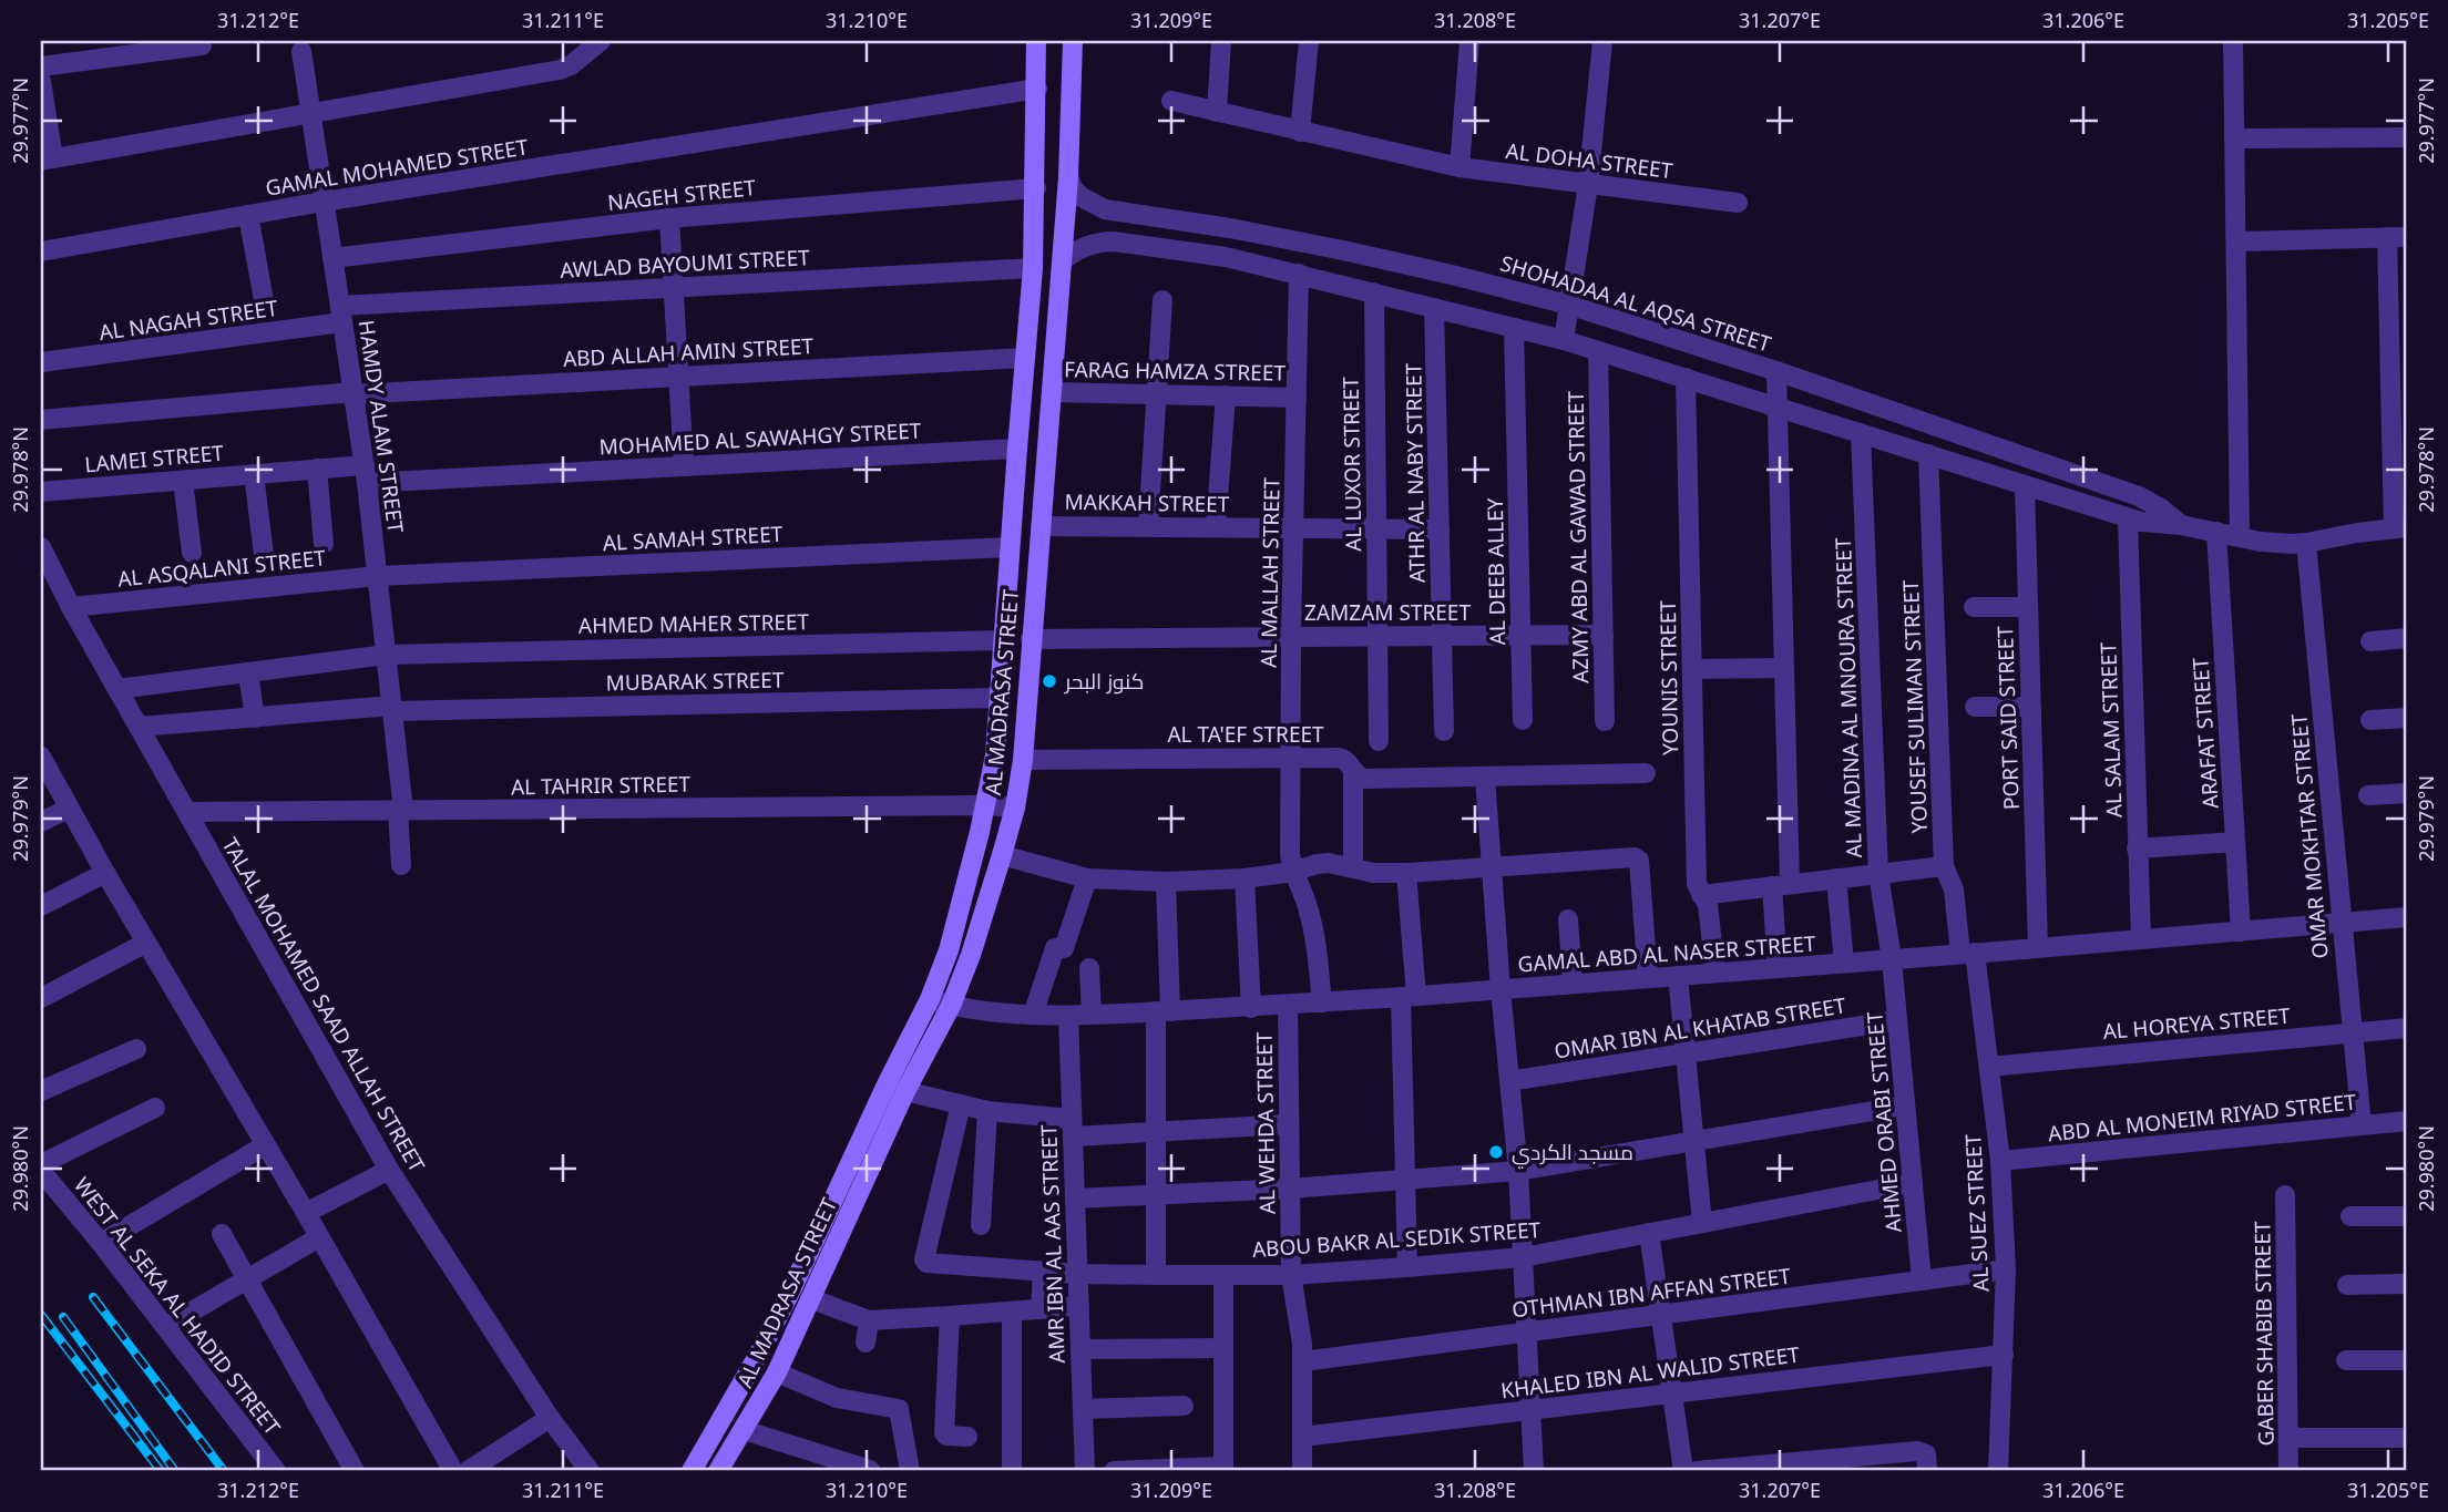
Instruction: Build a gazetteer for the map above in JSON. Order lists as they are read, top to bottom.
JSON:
{
  "streets": {
    "main road": ["AL MADRASA STREET"],
    "street": [
      "AL DOHA STREET",
      "GAMAL MOHAMED STREET",
      "NAGEH STREET",
      "AWLAD BAYOUMI STREET",
      "SHOHADAA AL AQSA STREET",
      "AL NAGAH STREET",
      "ABD ALLAH AMIN STREET",
      "FARAG HAMZA STREET",
      "HAMDY ALAM STREET",
      "MOHAMED AL SAWAHGY STREET",
      "LAMEI STREET",
      "AL LUXOR STREET",
      "ATHR AL NABY STREET",
      "MAKKAH STREET",
      "AZMY ABD AL GAWAD STREET",
      "AL SAMAH STREET",
      "AL ASQALANI STREET",
      "AL DEEB ALLEY",
      "AL MALLAH STREET",
      "ZAMZAM STREET",
      "AHMED MAHER STREET",
      "YOUNIS STREET",
      "MUBARAK STREET",
      "AL MADINA AL MNOURA STREET",
      "YOUSEF SULIMAN STREET",
      "PORT SAID STREET",
      "AL SALAM STREET",
      "ARAFAT STREET",
      "AL TA'EF STREET",
      "AL TAHRIR STREET",
      "OMAR MOKHTAR STREET",
      "GAMAL ABD AL NASER STREET",
      "TALAL MOHAMED SAAD ALLAH STREET",
      "AL HOREYA STREET",
      "OMAR IBN AL KHATAB STREET",
      "ABD AL MONEIM RIYAD STREET",
      "AHMED ORABI STREET",
      "AL WEHDA STREET",
      "AL SUEZ STREET",
      "ABOU BAKR AL SEDIK STREET",
      "AMR IBN AL AAS STREET",
      "OTHMAN IBN AFFAN STREET",
      "WEST AL SEKA AL HADID STREET",
      "GABER SHABIB STREET",
      "KHALED IBN AL WALID STREET"
    ]
  },
  "crossings": [
    ["GAMAL MOHAMED STREET", "HAMDY ALAM STREET"],
    ["GAMAL MOHAMED STREET", "AL MADRASA STREET"],
    ["NAGEH STREET", "HAMDY ALAM STREET"],
    ["NAGEH STREET", "AL MADRASA STREET"],
    ["AWLAD BAYOUMI STREET", "AL NAGAH STREET"],
    ["AWLAD BAYOUMI STREET", "HAMDY ALAM STREET"],
    ["AWLAD BAYOUMI STREET", "AL MADRASA STREET"],
    ["SHOHADAA AL AQSA STREET", "AL LUXOR STREET"],
    ["SHOHADAA AL AQSA STREET", "ATHR AL NABY STREET"],
    ["SHOHADAA AL AQSA STREET", "AZMY ABD AL GAWAD STREET"],
    ["SHOHADAA AL AQSA STREET", "AL DEEB ALLEY"],
    ["SHOHADAA AL AQSA STREET", "AL MALLAH STREET"],
    ["SHOHADAA AL AQSA STREET", "YOUNIS STREET"],
    ["SHOHADAA AL AQSA STREET", "AL MADRASA STREET"],
    ["SHOHADAA AL AQSA STREET", "AL MADINA AL MNOURA STREET"],
    ["SHOHADAA AL AQSA STREET", "YOUSEF SULIMAN STREET"],
    ["SHOHADAA AL AQSA STREET", "PORT SAID STREET"],
    ["SHOHADAA AL AQSA STREET", "AL SALAM STREET"],
    ["SHOHADAA AL AQSA STREET", "ARAFAT STREET"],
    ["SHOHADAA AL AQSA STREET", "OMAR MOKHTAR STREET"],
    ["AL NAGAH STREET", "HAMDY ALAM STREET"],
    ["ABD ALLAH AMIN STREET", "HAMDY ALAM STREET"],
    ["ABD ALLAH AMIN STREET", "AL MADRASA STREET"],
    ["FARAG HAMZA STREET", "AL MALLAH STREET"],
    ["FARAG HAMZA STREET", "AL MADRASA STREET"],
    ["HAMDY ALAM STREET", "MOHAMED AL SAWAHGY STREET"],
    ["HAMDY ALAM STREET", "LAMEI STREET"],
    ["HAMDY ALAM STREET", "AL SAMAH STREET"],
    ["HAMDY ALAM STREET", "AL ASQALANI STREET"],
    ["HAMDY ALAM STREET", "AHMED MAHER STREET"],
    ["HAMDY ALAM STREET", "MUBARAK STREET"],
    ["HAMDY ALAM STREET", "AL TAHRIR STREET"],
    ["MOHAMED AL SAWAHGY STREET", "LAMEI STREET"],
    ["MOHAMED AL SAWAHGY STREET", "AL MADRASA STREET"],
    ["AL LUXOR STREET", "MAKKAH STREET"],
    ["AL LUXOR STREET", "ZAMZAM STREET"],
    ["ATHR AL NABY STREET", "MAKKAH STREET"],
    ["ATHR AL NABY STREET", "ZAMZAM STREET"],
    ["MAKKAH STREET", "AL MALLAH STREET"],
    ["MAKKAH STREET", "AL MADRASA STREET"],
    ["AZMY ABD AL GAWAD STREET", "ZAMZAM STREET"],
    ["AL SAMAH STREET", "AL ASQALANI STREET"],
    ["AL SAMAH STREET", "AL MADRASA STREET"],
    ["AL ASQALANI STREET", "TALAL MOHAMED SAAD ALLAH STREET"],
    ["AL DEEB ALLEY", "ZAMZAM STREET"],
    ["AL MALLAH STREET", "ZAMZAM STREET"],
    ["AL MALLAH STREET", "AL TA'EF STREET"],
    ["AL MALLAH STREET", "GAMAL ABD AL NASER STREET"],
    ["ZAMZAM STREET", "AL MADRASA STREET"],
    ["AHMED MAHER STREET", "AL MADRASA STREET"],
    ["AHMED MAHER STREET", "TALAL MOHAMED SAAD ALLAH STREET"],
    ["YOUNIS STREET", "GAMAL ABD AL NASER STREET"],
    ["MUBARAK STREET", "AL MADRASA STREET"],
    ["MUBARAK STREET", "TALAL MOHAMED SAAD ALLAH STREET"],
    ["AL MADRASA STREET", "AL TA'EF STREET"],
    ["AL MADRASA STREET", "AL TAHRIR STREET"],
    ["AL MADRASA STREET", "GAMAL ABD AL NASER STREET"],
    ["AL MADINA AL MNOURA STREET", "GAMAL ABD AL NASER STREET"],
    ["AL MADINA AL MNOURA STREET", "AHMED ORABI STREET"],
    ["YOUSEF SULIMAN STREET", "GAMAL ABD AL NASER STREET"],
    ["YOUSEF SULIMAN STREET", "AL SUEZ STREET"],
    ["PORT SAID STREET", "GAMAL ABD AL NASER STREET"],
    ["AL SALAM STREET", "GAMAL ABD AL NASER STREET"],
    ["ARAFAT STREET", "GAMAL ABD AL NASER STREET"],
    ["AL TAHRIR STREET", "TALAL MOHAMED SAAD ALLAH STREET"],
    ["OMAR MOKHTAR STREET", "GAMAL ABD AL NASER STREET"],
    ["OMAR MOKHTAR STREET", "AL HOREYA STREET"],
    ["OMAR MOKHTAR STREET", "ABD AL MONEIM RIYAD STREET"],
    ["GAMAL ABD AL NASER STREET", "AHMED ORABI STREET"],
    ["GAMAL ABD AL NASER STREET", "AL WEHDA STREET"],
    ["GAMAL ABD AL NASER STREET", "AL SUEZ STREET"],
    ["GAMAL ABD AL NASER STREET", "AMR IBN AL AAS STREET"],
    ["AL HOREYA STREET", "AL SUEZ STREET"],
    ["OMAR IBN AL KHATAB STREET", "AHMED ORABI STREET"],
    ["ABD AL MONEIM RIYAD STREET", "AL SUEZ STREET"],
    ["AHMED ORABI STREET", "ABOU BAKR AL SEDIK STREET"],
    ["AHMED ORABI STREET", "OTHMAN IBN AFFAN STREET"],
    ["AL WEHDA STREET", "ABOU BAKR AL SEDIK STREET"],
    ["AL WEHDA STREET", "OTHMAN IBN AFFAN STREET"],
    ["AL WEHDA STREET", "KHALED IBN AL WALID STREET"],
    ["AL SUEZ STREET", "OTHMAN IBN AFFAN STREET"],
    ["AL SUEZ STREET", "KHALED IBN AL WALID STREET"],
    ["ABOU BAKR AL SEDIK STREET", "AMR IBN AL AAS STREET"]
  ],
  "places": ["كنوز البحر", "مسجد الكردي"],
  "coordinates": [
    "31.212°E",
    "31.211°E",
    "31.210°E",
    "31.209°E",
    "31.208°E",
    "31.207°E",
    "31.206°E",
    "31.205°E",
    "29.977°N",
    "29.978°N",
    "29.979°N",
    "29.980°N"
  ]
}
